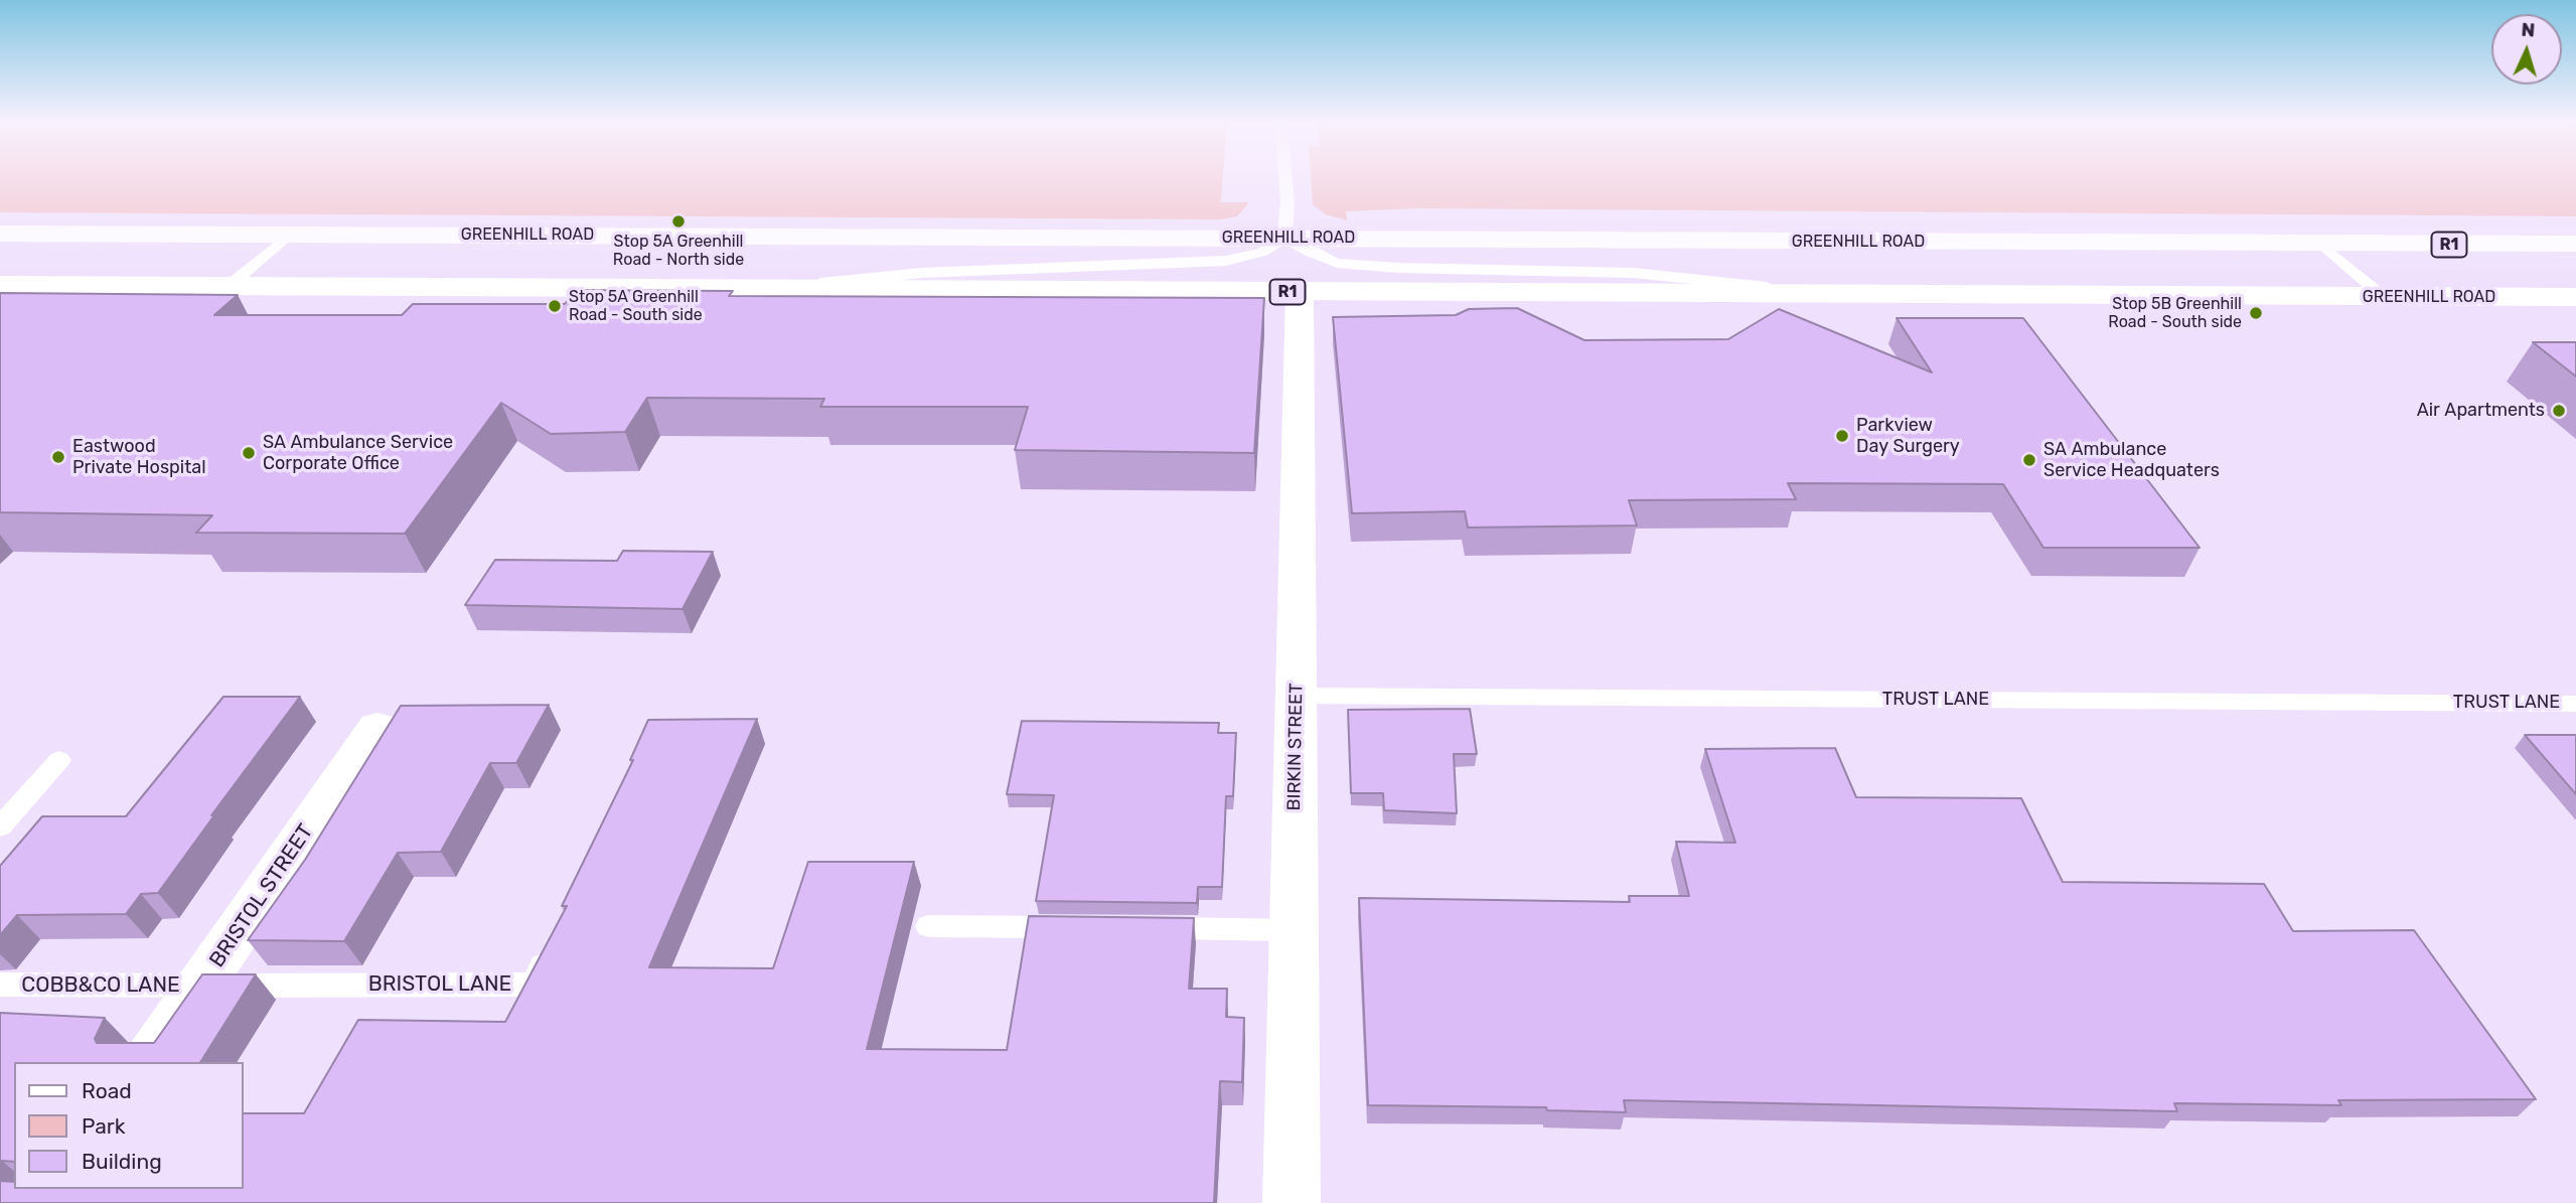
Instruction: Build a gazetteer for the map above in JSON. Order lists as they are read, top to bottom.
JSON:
{
  "streets": {
    "main road": [
      "GREENHILL ROAD",
      "R1",
      "BIRKIN STREET",
      "BRISTOL STREET"
    ],
    "lane": ["TRUST LANE", "BRISTOL LANE", "COBB&CO LANE"]
  },
  "crossings": [
    ["GREENHILL ROAD", "BIRKIN STREET"],
    ["TRUST LANE", "BIRKIN STREET"],
    ["BRISTOL STREET", "BRISTOL LANE"],
    ["BRISTOL STREET", "COBB&CO LANE"],
    ["BRISTOL LANE", "COBB&CO LANE"]
  ],
  "places": [
    "Stop 5A Greenhill Road - North side",
    "Stop 5A Greenhill Road - South side",
    "Stop 5B Greenhill Road - South side",
    "Air Apartments",
    "Parkview Day Surgery",
    "SA Ambulance Service Corporate Office",
    "Eastwood Private Hospital",
    "SA Ambulance Service Headquaters"
  ],
  "legend": ["Road", "Park", "Building"],
  "north": "top"
}
